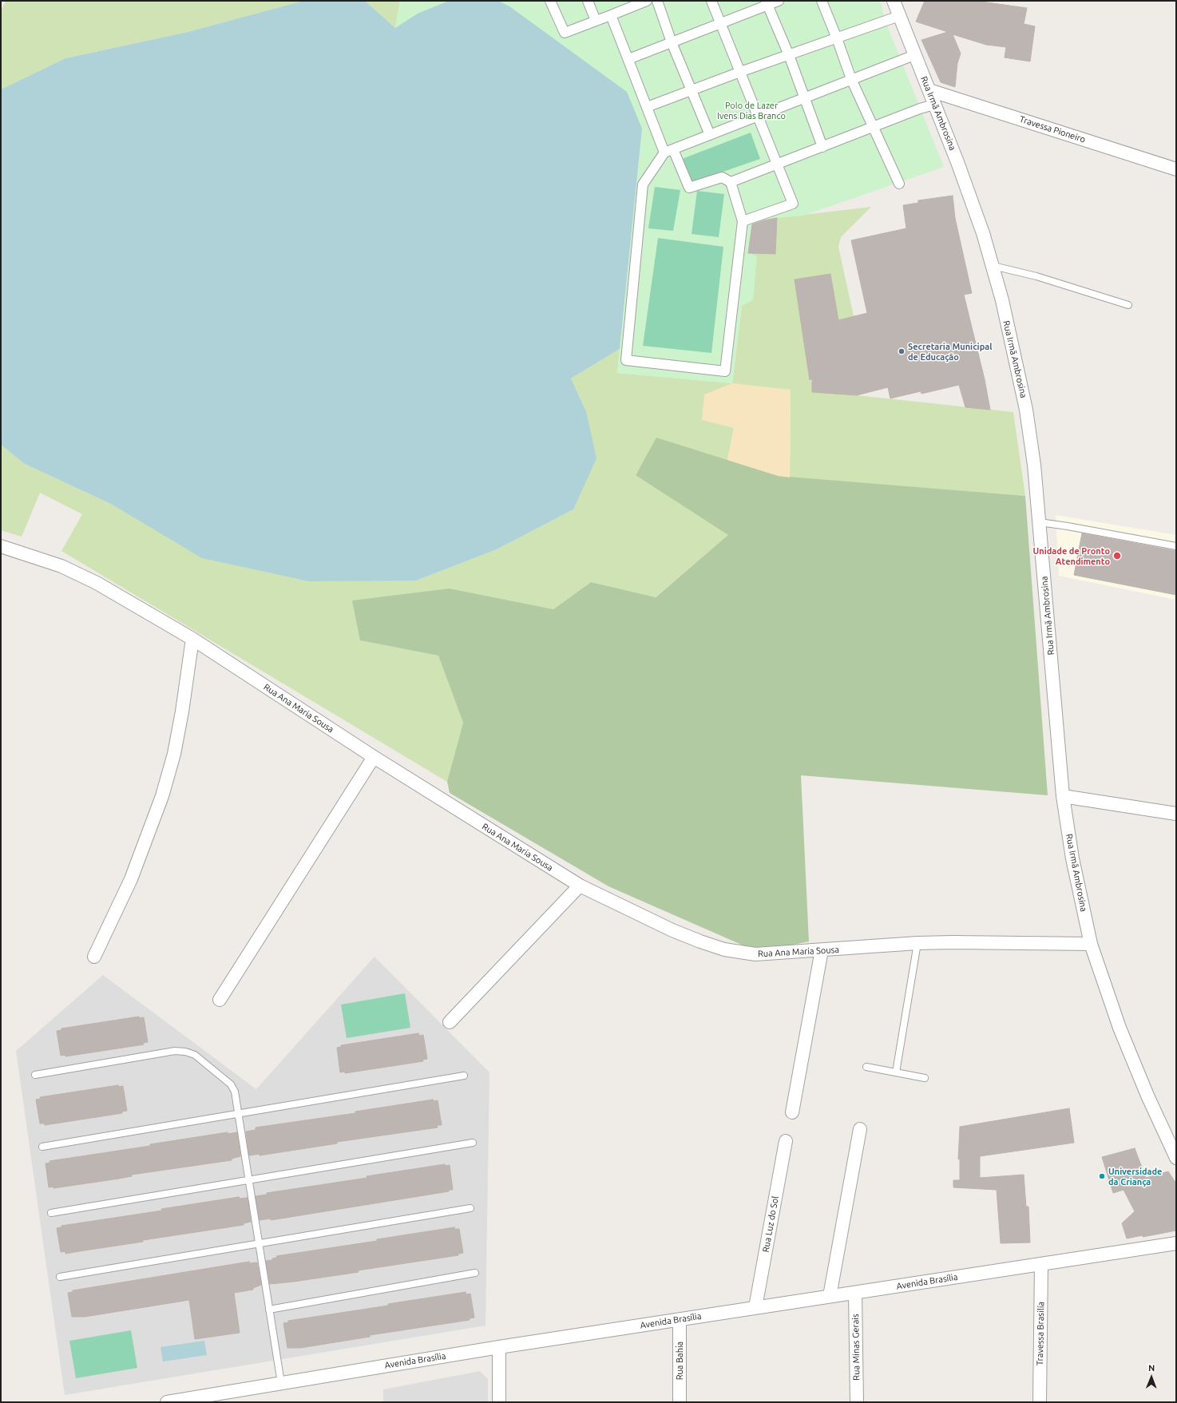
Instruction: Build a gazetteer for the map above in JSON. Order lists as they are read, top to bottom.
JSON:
{
  "streets": {
    "street": [
      "Rua Irmã Ambrosina",
      "Travessa Pioneiro",
      "Rua Ana Maria Sousa",
      "Rua Luz do Sol",
      "Avenida Brasília",
      "Travessa Brasilía",
      "Rua Minas Gerais",
      "Rua Bahia"
    ]
  },
  "crossings": [
    ["Rua Irmã Ambrosina", "Travessa Pioneiro"],
    ["Rua Irmã Ambrosina", "Rua Ana Maria Sousa"],
    ["Rua Luz do Sol", "Avenida Brasília"],
    ["Avenida Brasília", "Travessa Brasilía"],
    ["Avenida Brasília", "Rua Minas Gerais"],
    ["Avenida Brasília", "Rua Bahia"]
  ],
  "parks": ["Polo de Lazer Ivens Dias Branco"],
  "places": ["Secretaria Municipal de Educação", "Unidade de Pronto Atendimento", "Universidade da Criança"],
  "north": "top"
}
